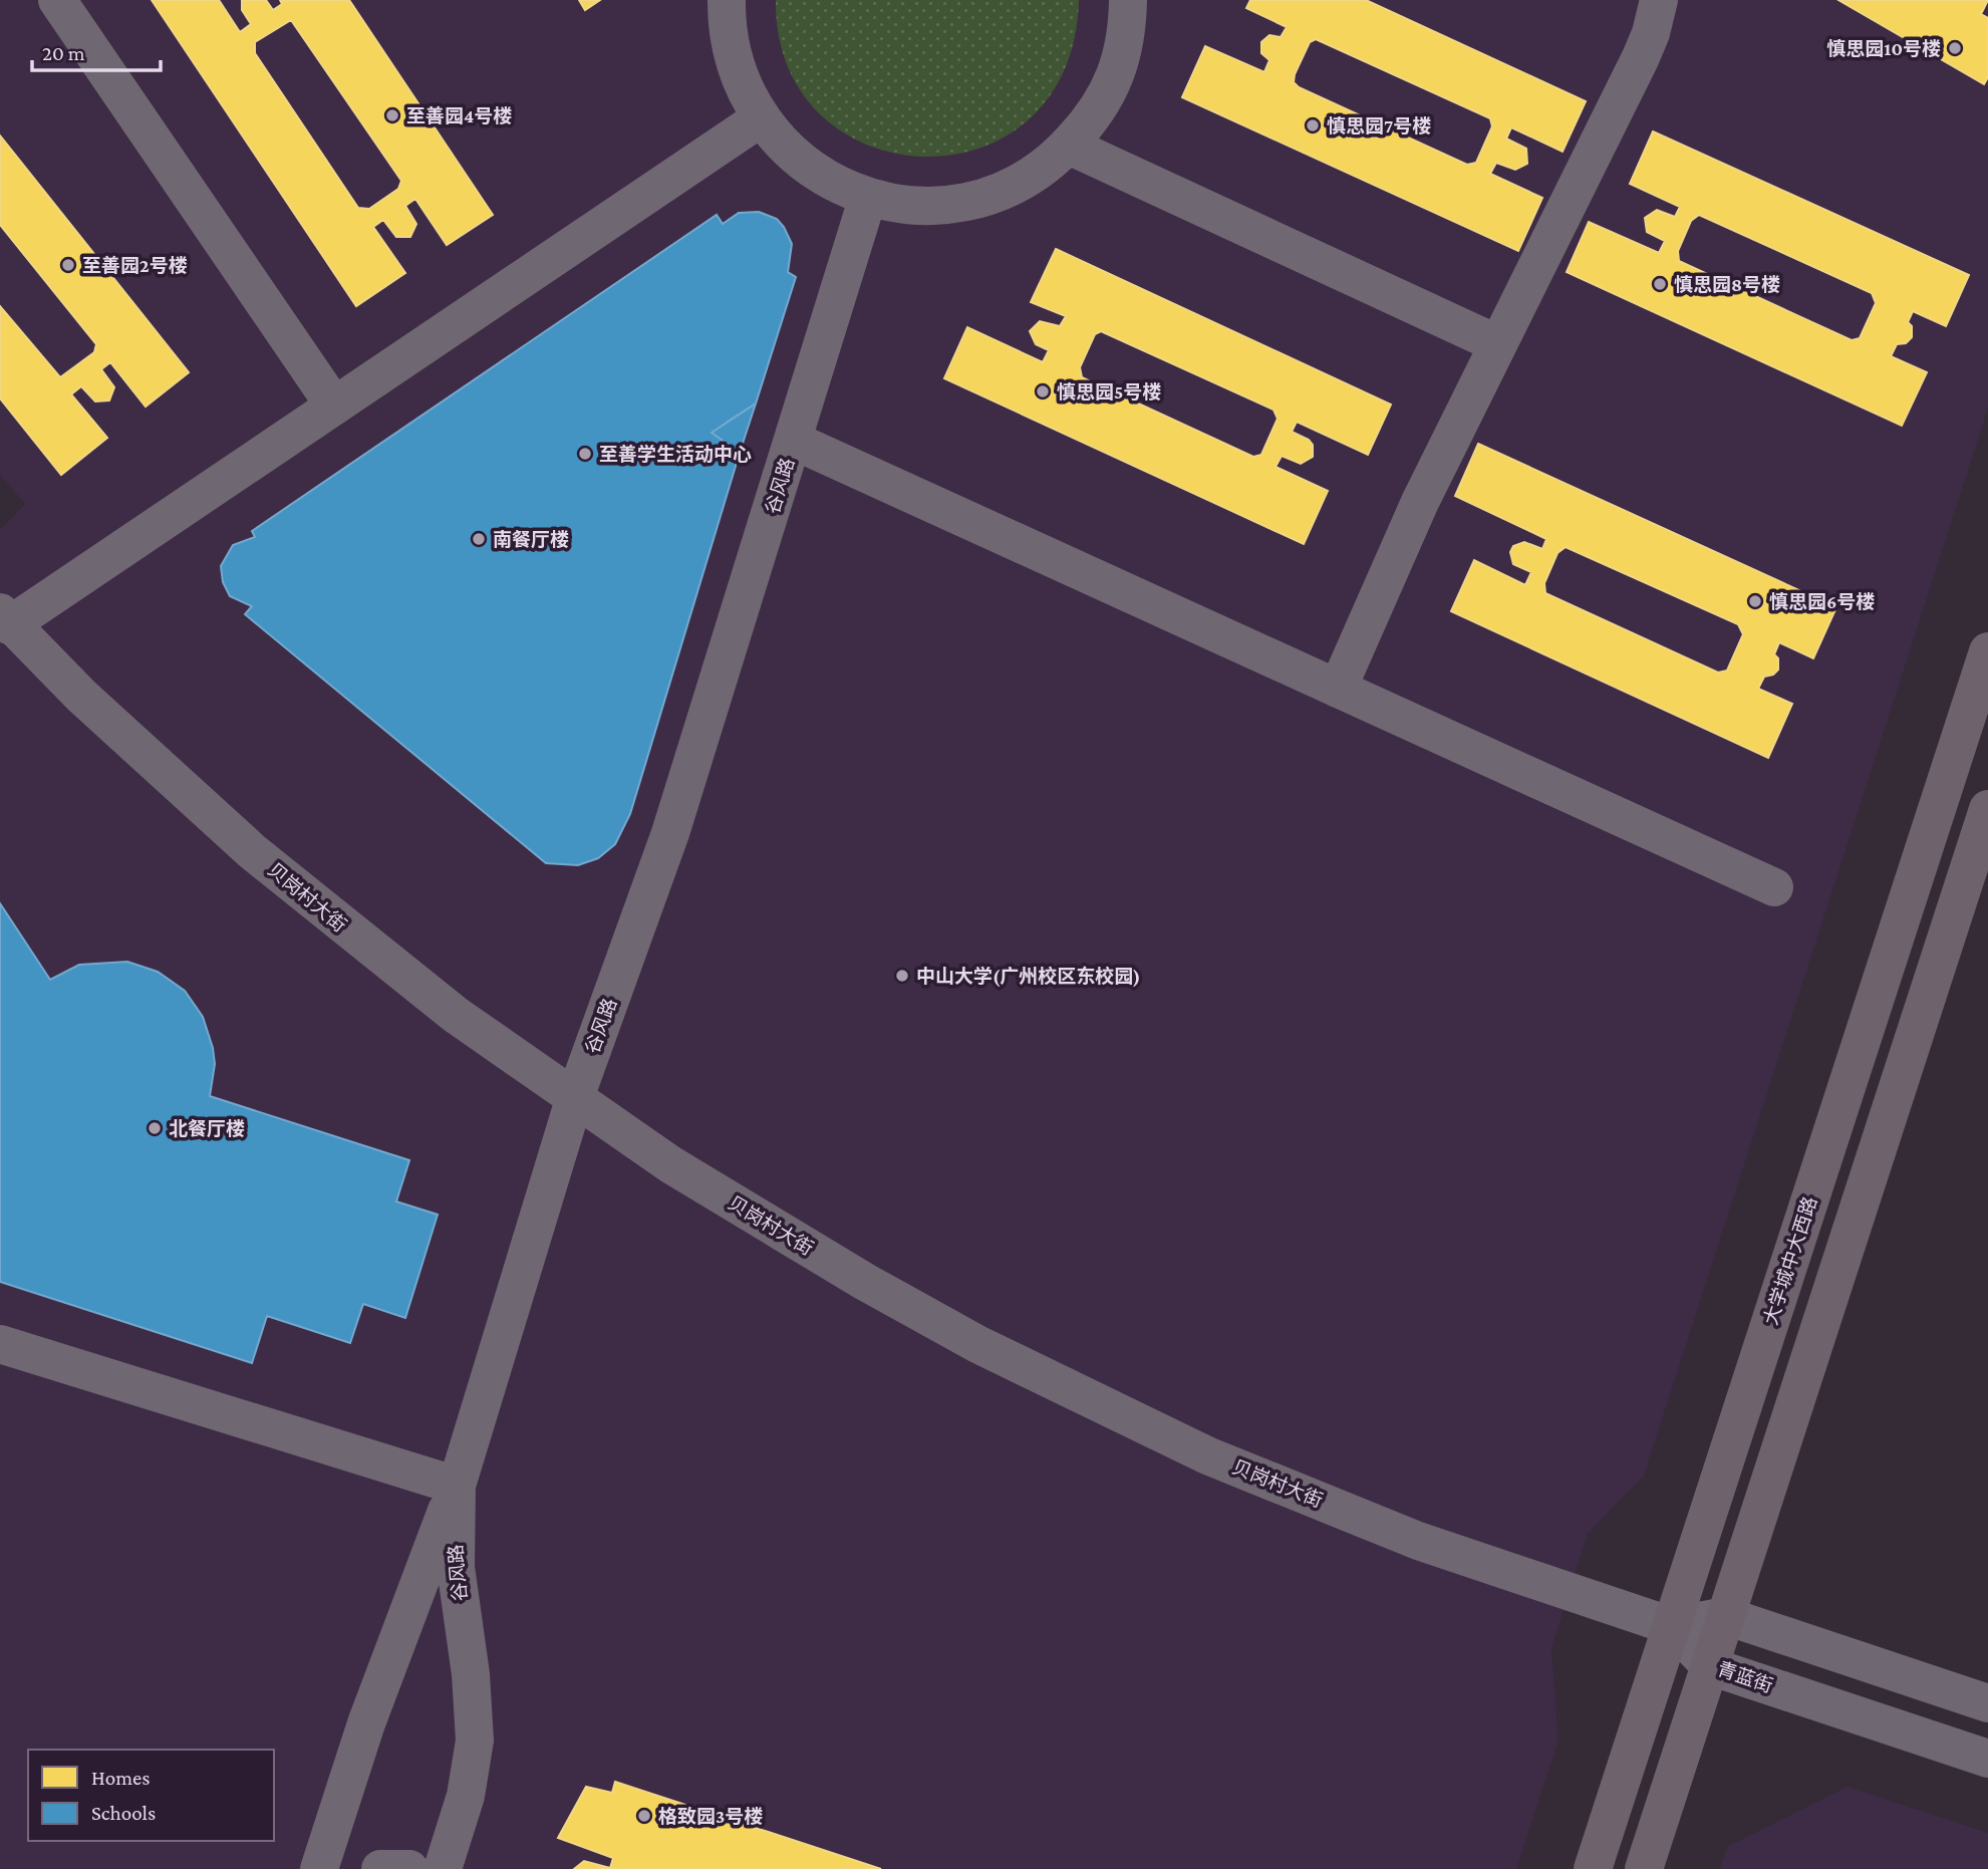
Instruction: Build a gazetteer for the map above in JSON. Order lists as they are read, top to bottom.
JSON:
{
  "streets": {
    "main road": ["大学城中大西路"],
    "street": ["谷风路", "贝岗村大街", "青蓝街"]
  },
  "crossings": [
    ["谷风路", "贝岗村大街"],
    ["贝岗村大街", "大学城中大西路"],
    ["贝岗村大街", "青蓝街"],
    ["大学城中大西路", "青蓝街"]
  ],
  "places": [
    "慎思园10号楼",
    "至善园4号楼",
    "慎思园7号楼",
    "至善园2号楼",
    "慎思园8号楼",
    "慎思园5号楼",
    "至善学生活动中心",
    "南餐厅楼",
    "慎思园6号楼",
    "中山大学(广州校区东校园)",
    "北餐厅楼",
    "格致园3号楼"
  ],
  "legend": ["Homes", "Schools"],
  "scale_bar": "20 m"
}
